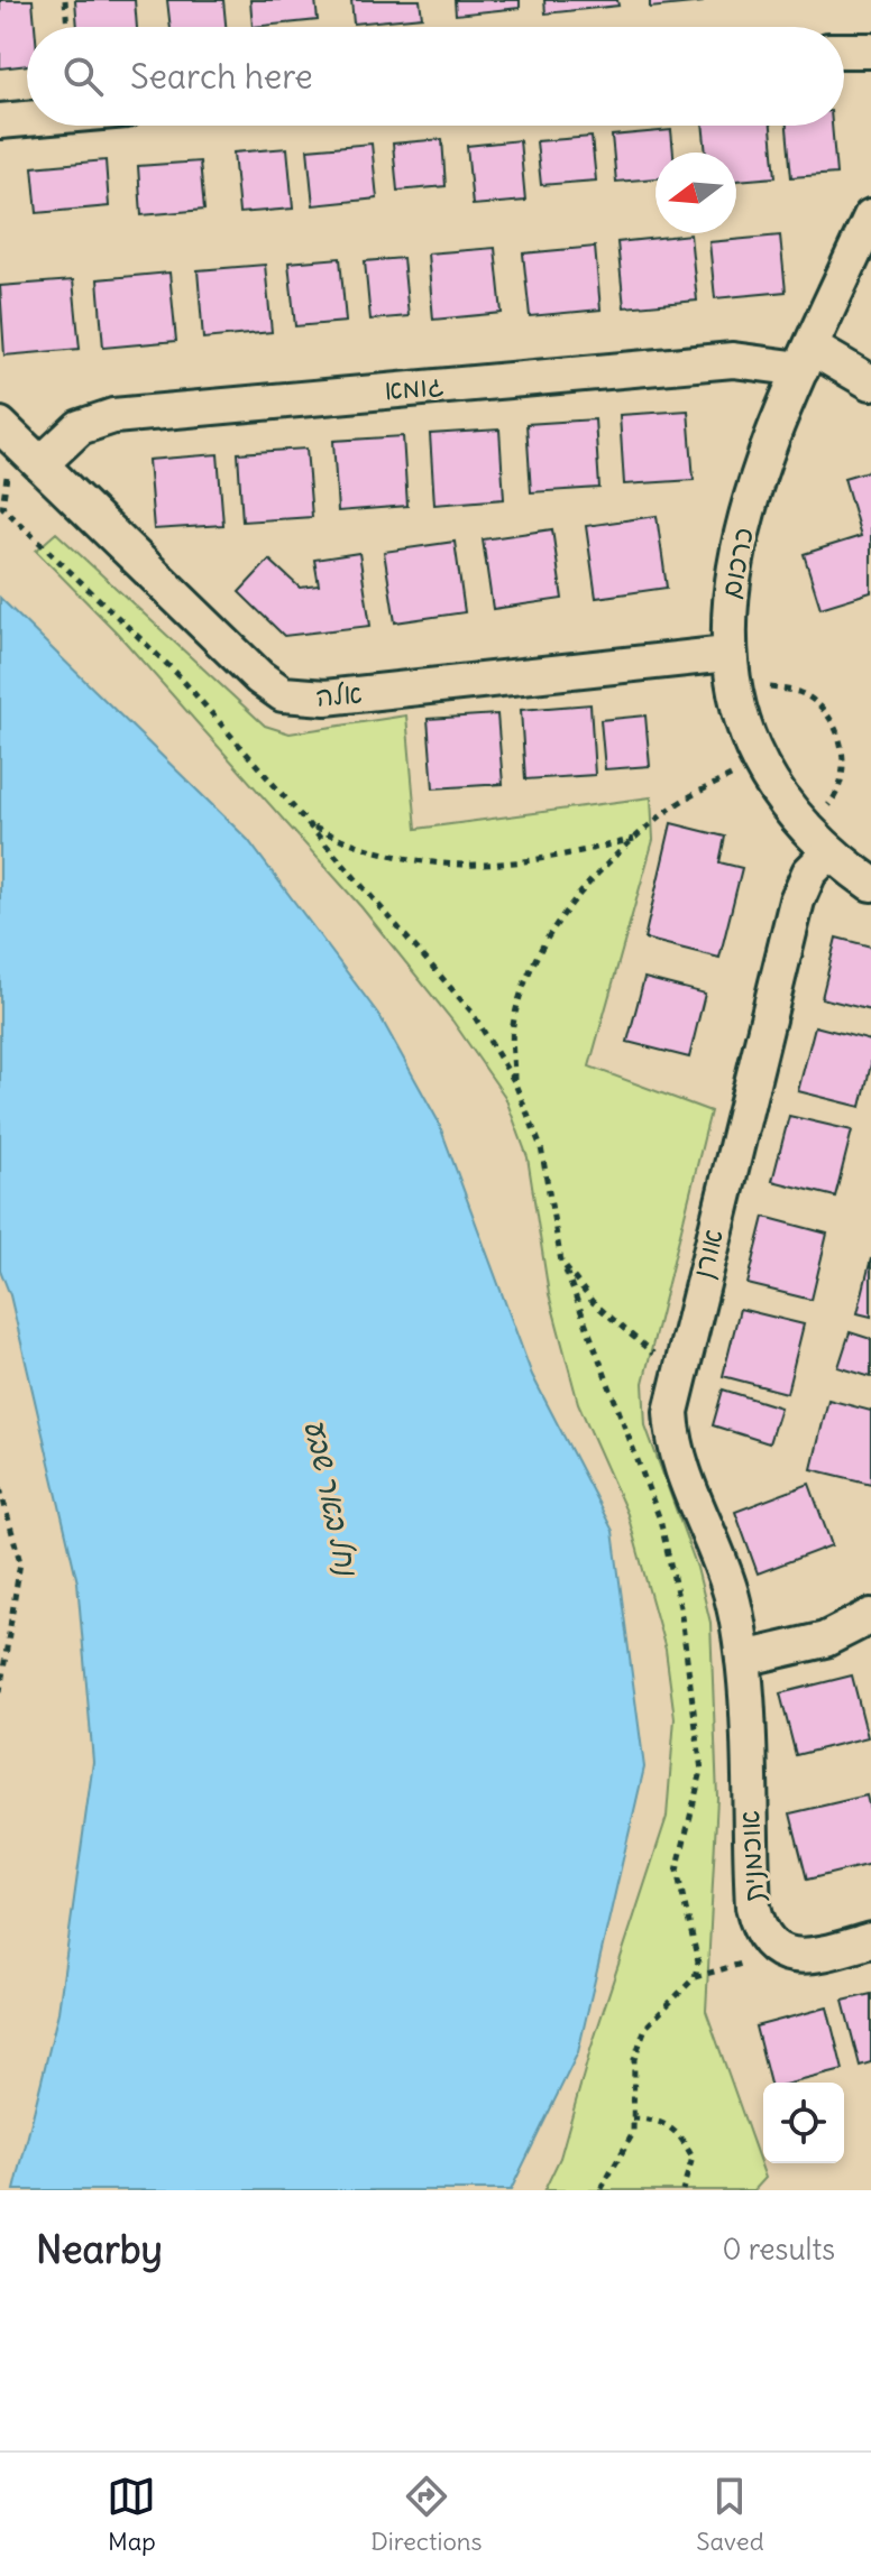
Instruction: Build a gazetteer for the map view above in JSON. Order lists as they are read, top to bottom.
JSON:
{
  "streets": {
    "street": [
      "גומא",
      "כרכום",
      "אלה",
      "אורן",
      "אוכמנית"
    ]
  },
  "crossings": [
    ["גומא", "כרכום"],
    ["גומא", "אלה"],
    ["כרכום", "אלה"],
    ["כרכום", "אורן"],
    ["אורן", "אוכמנית"]
  ],
  "water": ["נחל באר שבע"],
  "north": "left",
  "page": {
    "search": "Search here",
    "heading": ["Nearby", "0 results"],
    "nav": ["Map", "Directions", "Saved"]
  }
}
